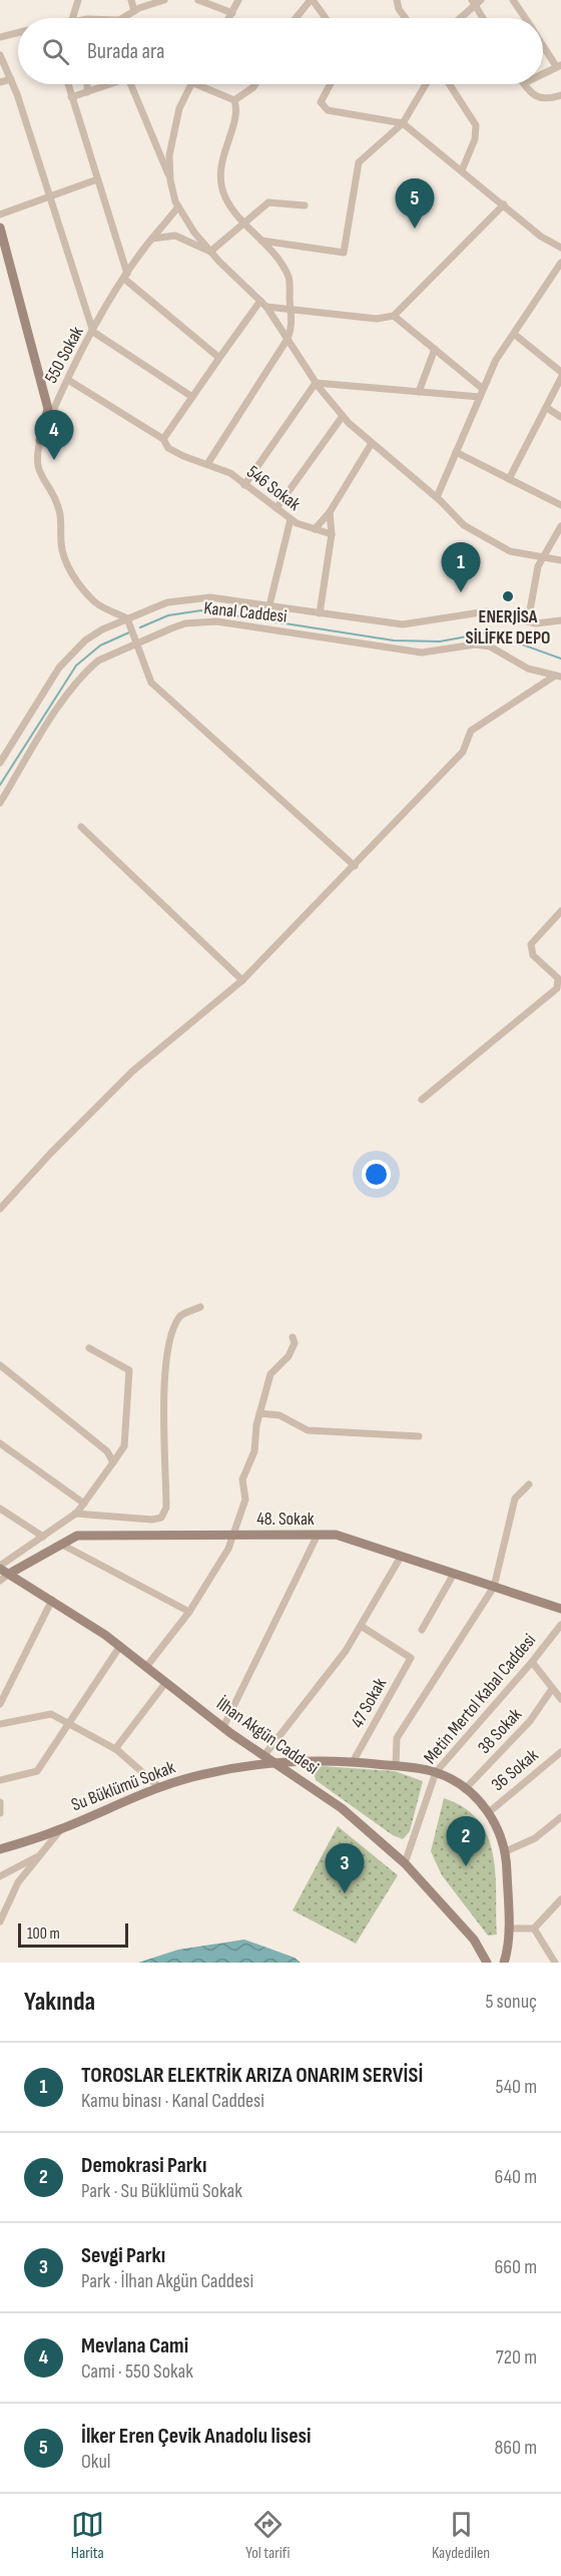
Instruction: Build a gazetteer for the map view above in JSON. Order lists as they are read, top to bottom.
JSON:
{
  "streets": {
    "main road": ["48. Sokak", "İlhan Akgün Caddesi", "Su Büklümü Sokak"],
    "street": [
      "550 Sokak",
      "546 Sokak",
      "Kanal Caddesi",
      "Metin Mertol Kabal Caddesi",
      "47 Sokak",
      "38 Sokak",
      "36 Sokak"
    ]
  },
  "crossings": [
    ["550 Sokak", "546 Sokak"],
    ["48. Sokak", "İlhan Akgün Caddesi"],
    ["Metin Mertol Kabal Caddesi", "İlhan Akgün Caddesi"],
    ["Metin Mertol Kabal Caddesi", "Su Büklümü Sokak"],
    ["47 Sokak", "Su Büklümü Sokak"],
    ["38 Sokak", "Su Büklümü Sokak"],
    ["İlhan Akgün Caddesi", "Su Büklümü Sokak"],
    ["36 Sokak", "Su Büklümü Sokak"]
  ],
  "places": ["ENERJİSA SİLİFKE DEPO"],
  "scale_bar": "100 m",
  "page": {
    "search": "Burada ara",
    "pins": [
      "5",
      "4",
      "1",
      "2",
      "3"
    ],
    "scale": "100 m",
    "heading": ["Yakında", "5 sonuç"],
    "list": [
      {
        "mark": "1",
        "name": "TOROSLAR ELEKTRİK ARIZA ONARIM SERVİSİ",
        "note": "Kamu binası · Kanal Caddesi",
        "value": "540 m"
      },
      {
        "mark": "2",
        "name": "Demokrasi Parkı",
        "note": "Park · Su Büklümü Sokak",
        "value": "640 m"
      },
      {
        "mark": "3",
        "name": "Sevgi Parkı",
        "note": "Park · İlhan Akgün Caddesi",
        "value": "660 m"
      },
      {
        "mark": "4",
        "name": "Mevlana Cami",
        "note": "Cami · 550 Sokak",
        "value": "720 m"
      },
      {
        "mark": "5",
        "name": "İlker Eren Çevik Anadolu lisesi",
        "note": "Okul",
        "value": "860 m"
      }
    ],
    "nav": ["Harita", "Yol tarifi", "Kaydedilen"]
  }
}
